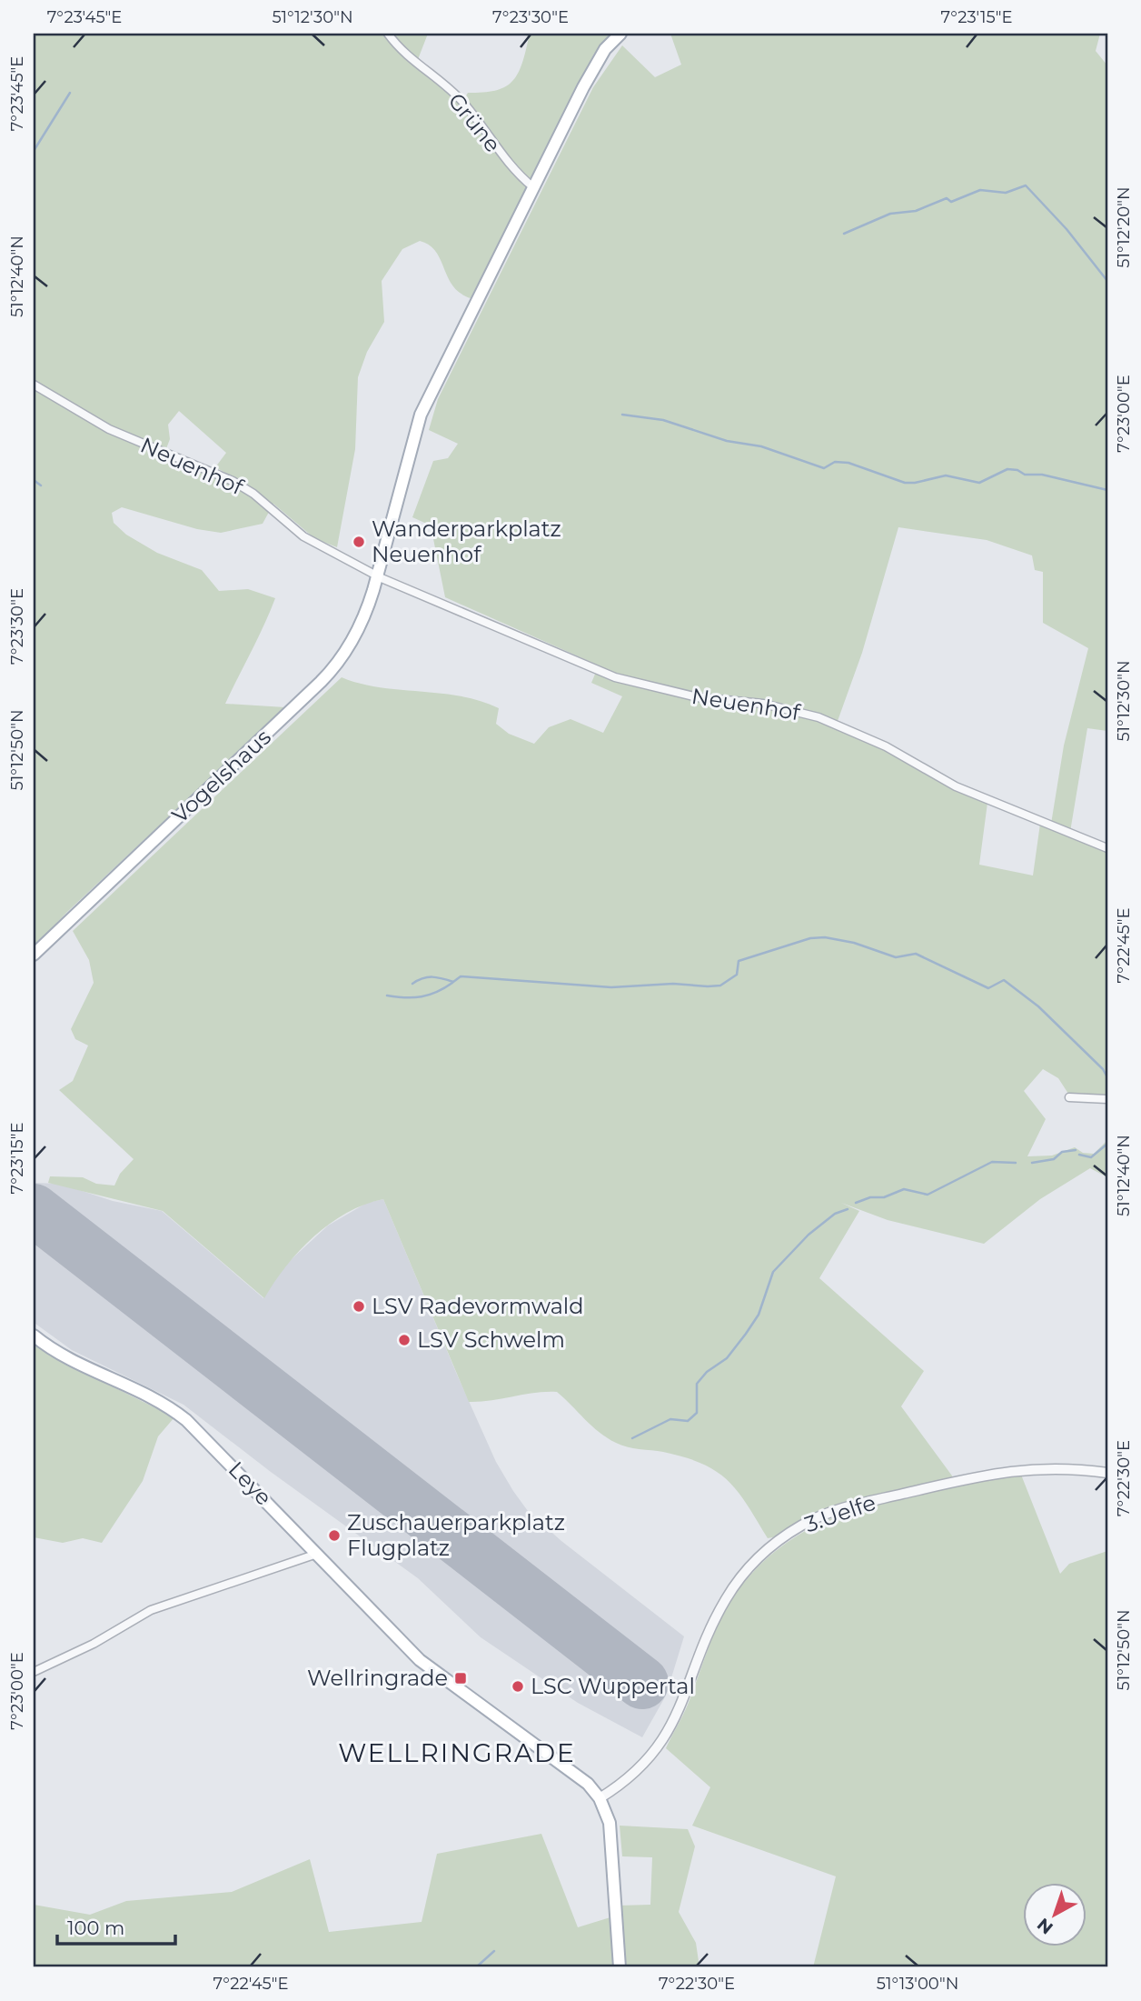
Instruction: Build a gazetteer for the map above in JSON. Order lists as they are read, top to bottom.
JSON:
{
  "streets": {
    "main road": ["Vogelshaus", "Leye"],
    "street": ["Grüne", "Neuenhof", "3.Uelfe"]
  },
  "crossings": [
    ["Neuenhof", "Vogelshaus"],
    ["Leye", "3.Uelfe"]
  ],
  "districts": ["WELLRINGRADE"],
  "places": {
    "other": [
      "Wanderparkplatz Neuenhof",
      "LSV Radevormwald",
      "LSV Schwelm",
      "Zuschauerparkplatz Flugplatz",
      "LSC Wuppertal"
    ],
    "transit": ["Wellringrade"]
  },
  "scale_bar": "100 m",
  "north": "bottom left",
  "coordinates": [
    "7°23'45\"E",
    "51°12'30\"N",
    "7°23'30\"E",
    "7°23'15\"E",
    "51°12'20\"N",
    "51°12'40\"N",
    "7°23'00\"E",
    "51°12'50\"N",
    "7°22'45\"E",
    "7°22'30\"E",
    "51°13'00\"N"
  ]
}
